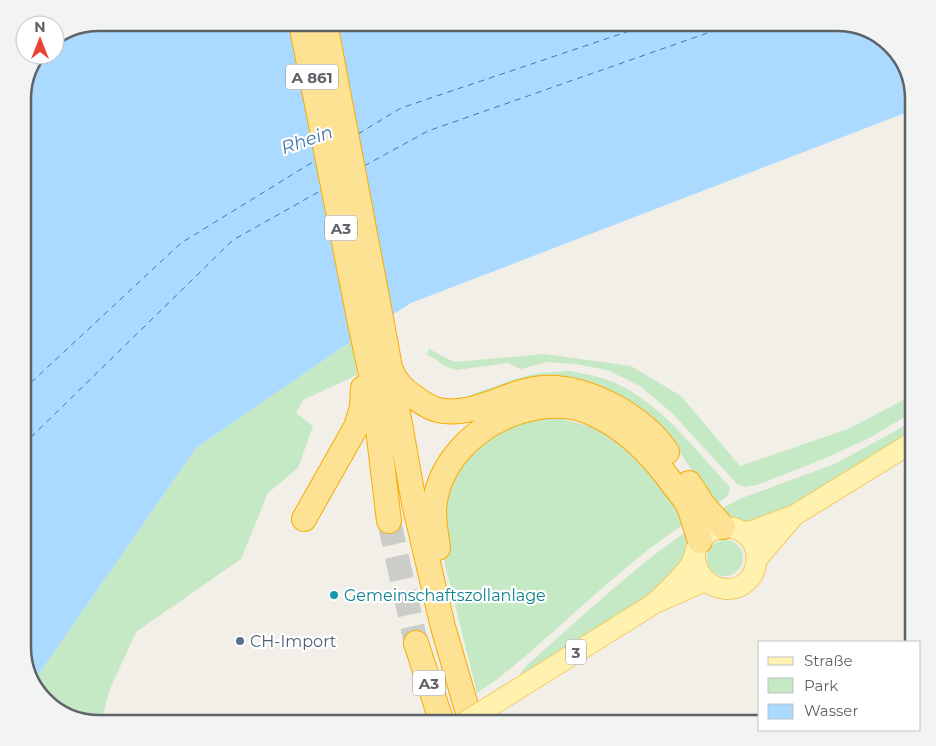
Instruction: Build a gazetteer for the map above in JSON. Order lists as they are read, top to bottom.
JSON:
{
  "streets": {
    "highway": ["A 861", "A3"],
    "main road": ["3"]
  },
  "crossings": [
    ["A 861", "A3"]
  ],
  "water": ["Rhein"],
  "places": ["Gemeinschaftszollanlage", "CH-Import"],
  "legend": ["Straße", "Park", "Wasser"],
  "north": "top"
}
